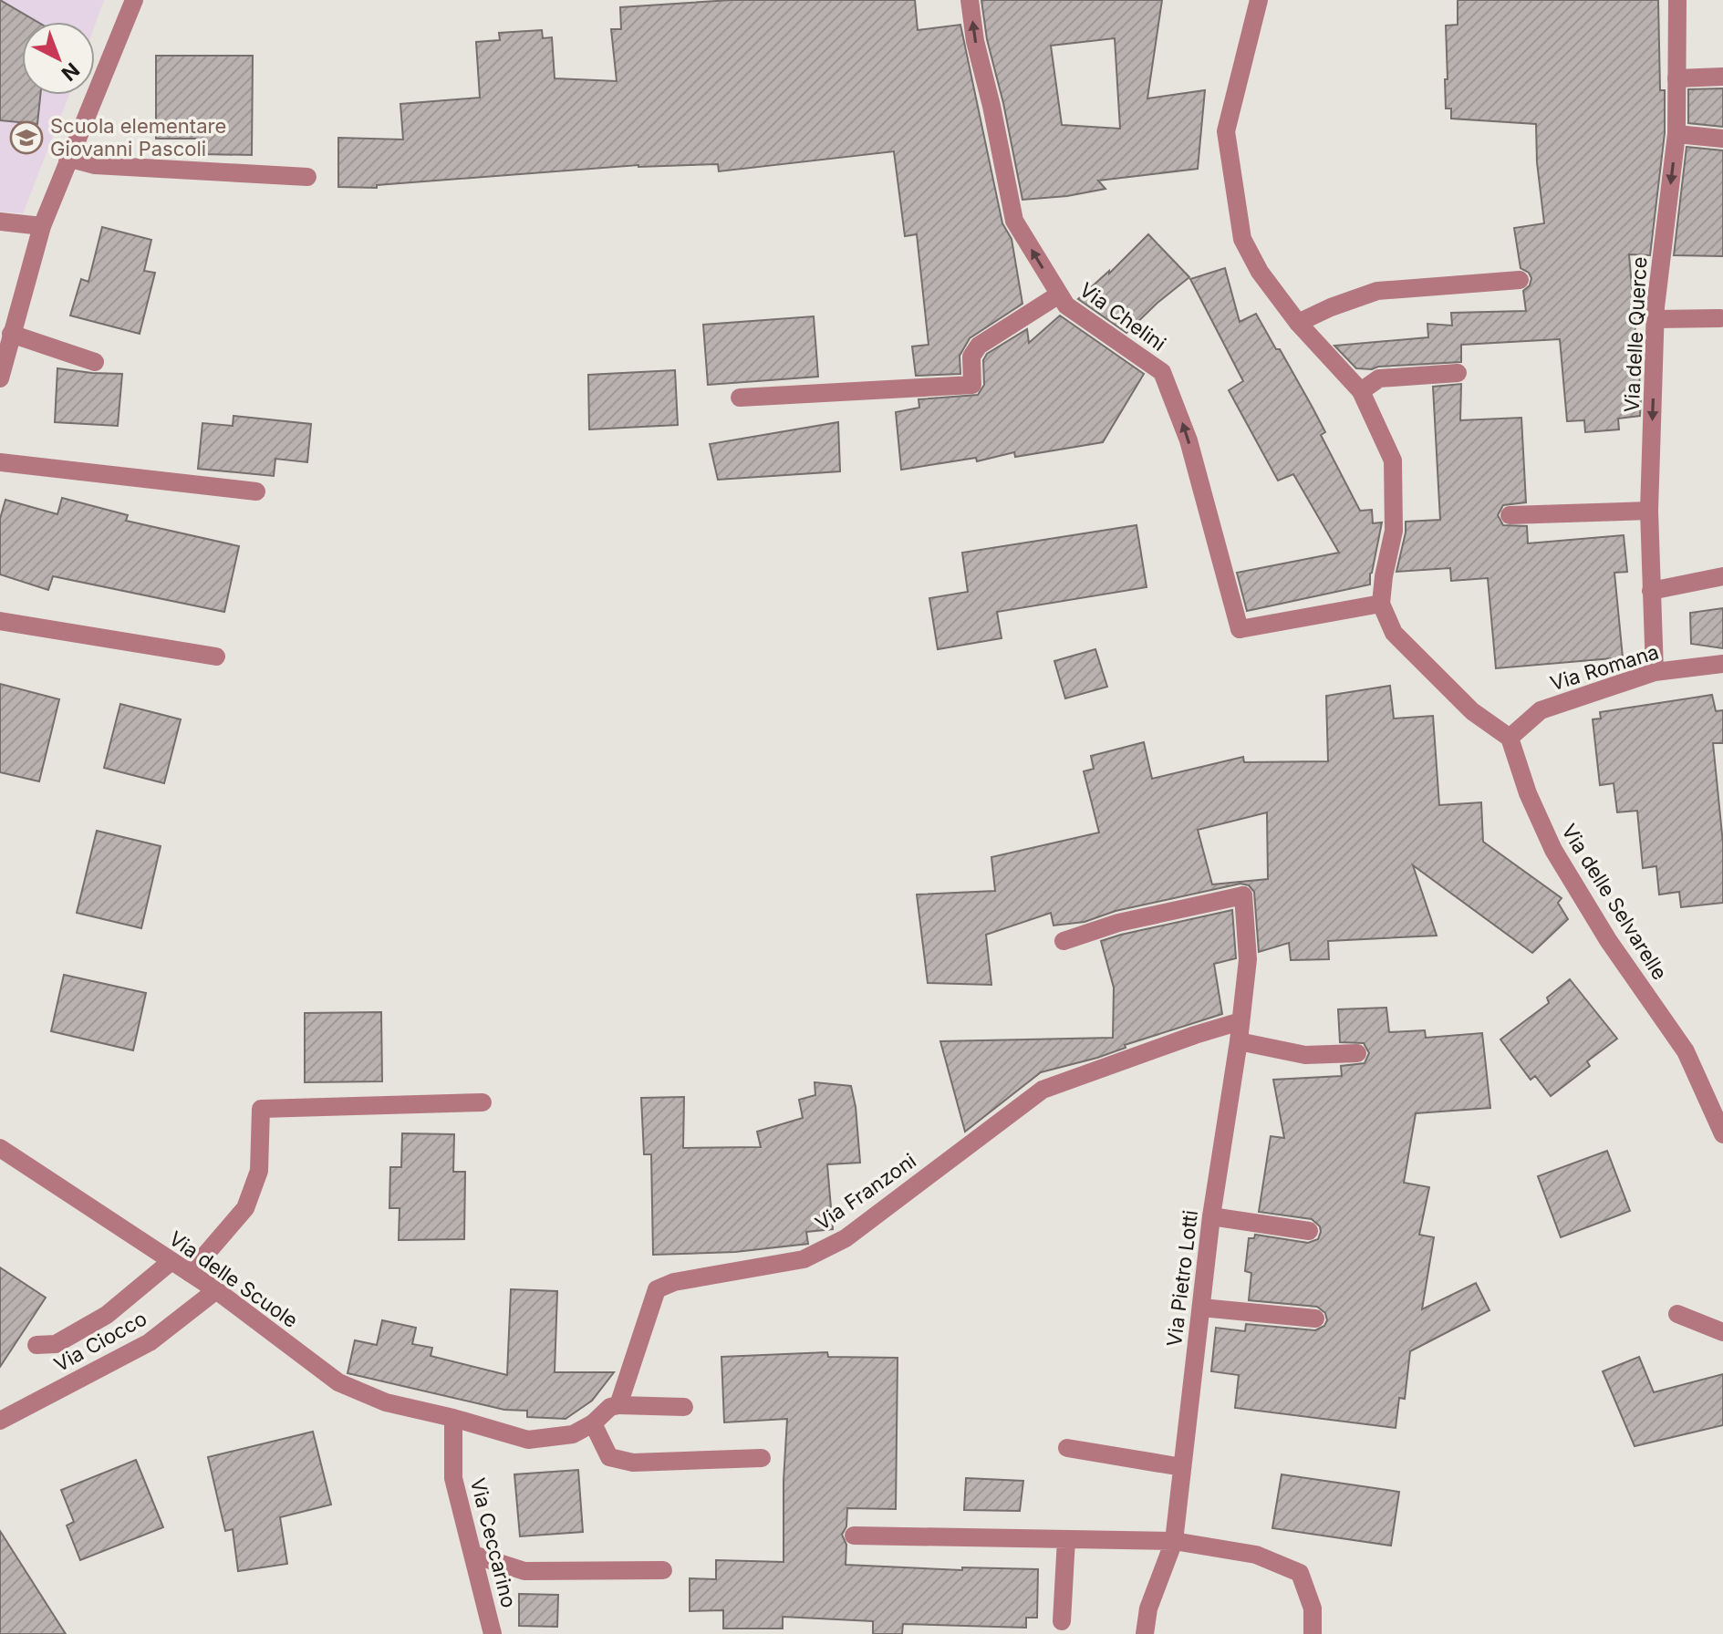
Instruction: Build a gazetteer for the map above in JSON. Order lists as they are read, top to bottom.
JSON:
{
  "streets": {
    "street": [
      "Via Chelini",
      "Via delle Querce",
      "Via Romana",
      "Via delle Selvarelle",
      "Via Franzoni",
      "Via Pietro Lotti",
      "Via delle Scuole",
      "Via Ciocco",
      "Via Ceccarino"
    ]
  },
  "crossings": [
    ["Via delle Querce", "Via Romana"],
    ["Via Romana", "Via delle Selvarelle"],
    ["Via Franzoni", "Via Pietro Lotti"],
    ["Via delle Scuole", "Via Ciocco"],
    ["Via delle Scuole", "Via Ceccarino"]
  ],
  "one_way": ["Via Chelini", "Via delle Querce"],
  "places": {
    "school or university": ["Scuola elementare Giovanni Pascoli"]
  },
  "north": "bottom right"
}
